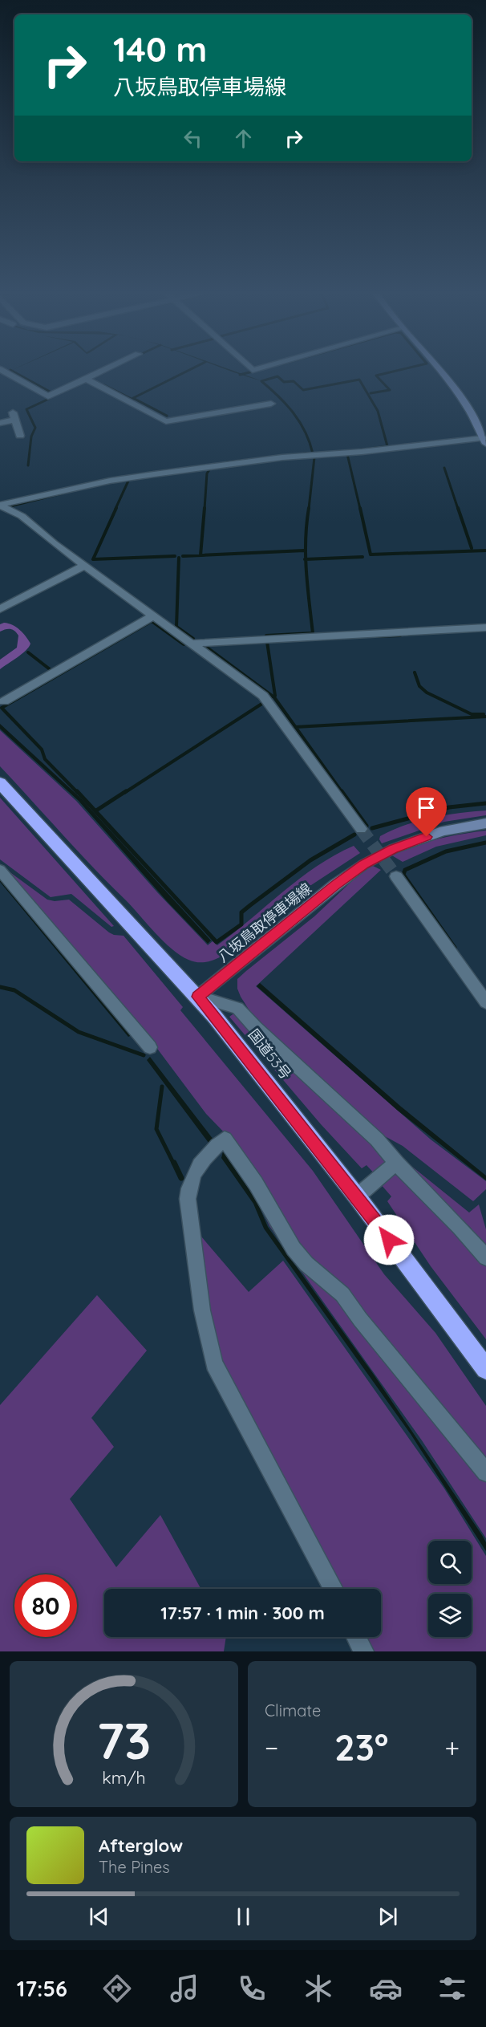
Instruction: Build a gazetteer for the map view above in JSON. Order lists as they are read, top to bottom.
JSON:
{
  "streets": {
    "highway": ["国道53号"],
    "main road": ["八坂鳥取停車場線"]
  },
  "crossings": [
    ["八坂鳥取停車場線", "国道53号"]
  ],
  "page": {
    "turn": ["140 m", "八坂鳥取停車場線"],
    "limit": "80",
    "trip": "17:57 · 1 min · 300 m",
    "tile": "Climate",
    "heat": ["−", "23°", "+"],
    "song": ["Afterglow", "The Pines"],
    "tabs": "17:56",
    "gauge": ["73", "km/h"]
  }
}
